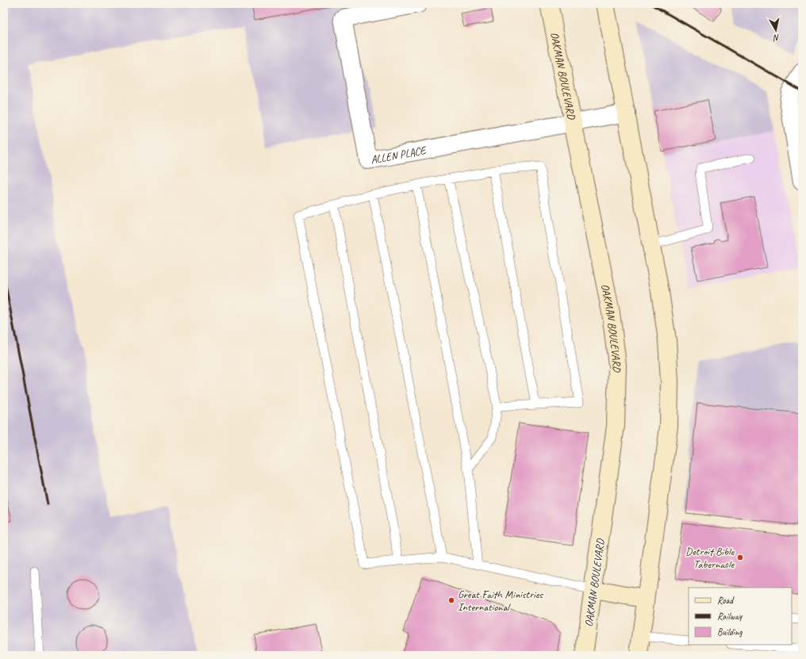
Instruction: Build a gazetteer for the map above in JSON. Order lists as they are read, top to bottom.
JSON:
{
  "streets": {
    "street": ["OAKMAN BOULEVARD", "ALLEN PLACE"]
  },
  "crossings": [
    ["OAKMAN BOULEVARD", "ALLEN PLACE"]
  ],
  "places": ["Detroit Bible Tabernacle", "Great Faith Ministries International"],
  "legend": ["Road", "Railway", "Building"],
  "north": "bottom"
}
